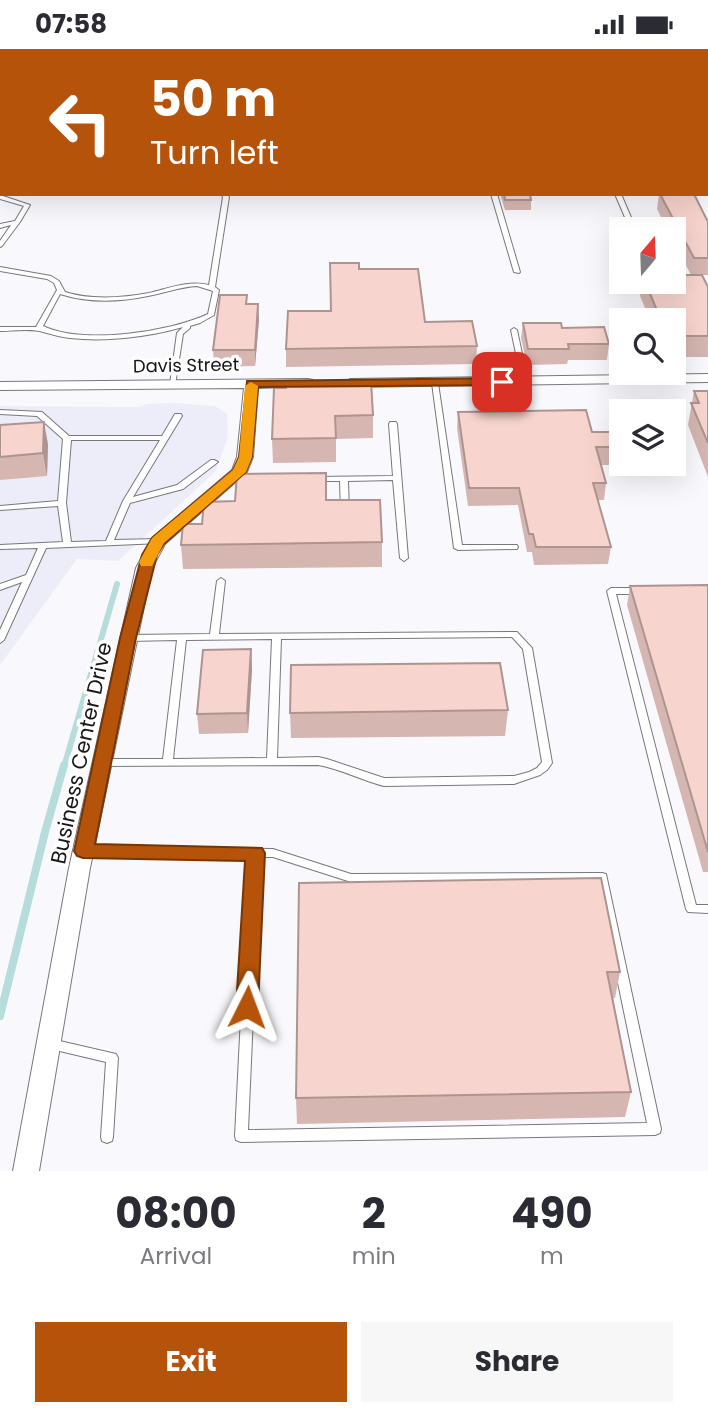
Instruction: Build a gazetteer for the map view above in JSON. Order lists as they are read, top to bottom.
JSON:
{
  "streets": {
    "street": ["Davis Street", "Business Center Drive"]
  },
  "crossings": [
    ["Davis Street", "Business Center Drive"]
  ],
  "north": "top",
  "page": {
    "status": "07:58",
    "turn": ["50 m", "Turn left"],
    "eta": [
      "08:00",
      "Arrival",
      "2",
      "min",
      "490",
      "m"
    ],
    "buttons": ["Exit", "Share"]
  }
}
